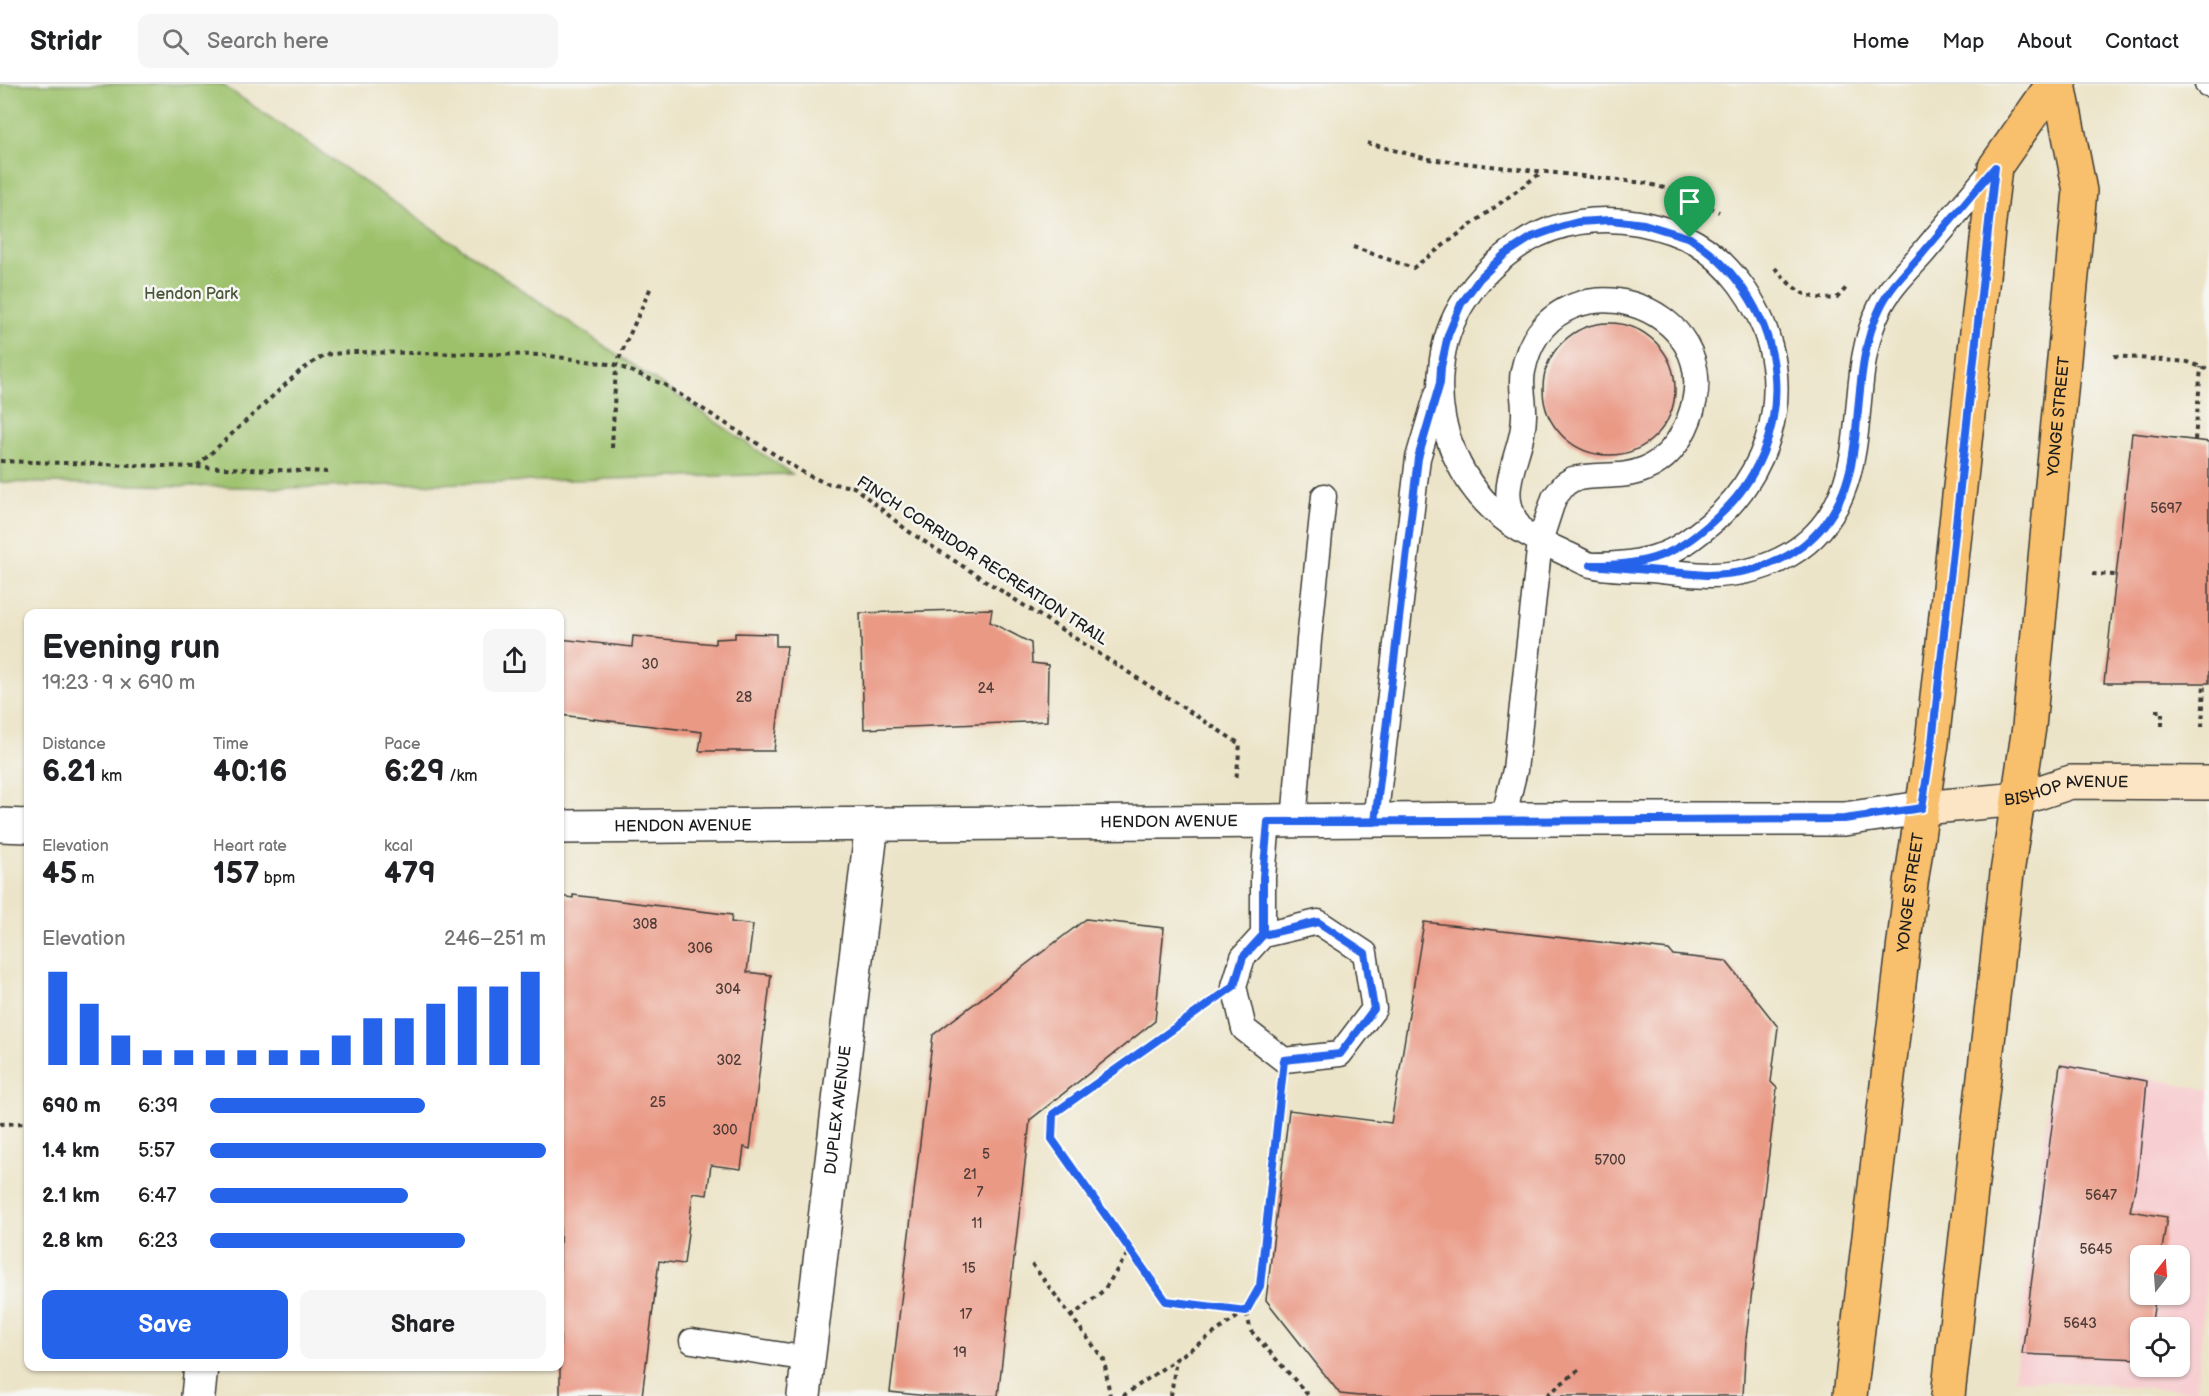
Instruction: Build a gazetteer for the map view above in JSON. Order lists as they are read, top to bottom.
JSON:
{
  "streets": {
    "main road": ["YONGE STREET"],
    "street": ["BISHOP AVENUE", "HENDON AVENUE", "DUPLEX AVENUE"],
    "path": ["FINCH CORRIDOR RECREATION TRAIL"]
  },
  "crossings": [
    ["YONGE STREET", "BISHOP AVENUE"],
    ["YONGE STREET", "HENDON AVENUE"],
    ["FINCH CORRIDOR RECREATION TRAIL", "HENDON AVENUE"],
    ["BISHOP AVENUE", "HENDON AVENUE"],
    ["HENDON AVENUE", "DUPLEX AVENUE"]
  ],
  "parks": ["Hendon Park"],
  "house_numbers": [
    "5697",
    "30",
    "24",
    "28",
    "308",
    "306",
    "304",
    "302",
    "25",
    "300",
    "5",
    "5700",
    "21",
    "7",
    "5647",
    "11",
    "5645",
    "15",
    "17",
    "5643",
    "19"
  ],
  "north": "top",
  "page": {
    "header": "Stridr",
    "search": "Search here",
    "nav": [
      "Home",
      "Map",
      "About",
      "Contact"
    ],
    "heading": ["Evening run", "19:23 · 9 × 690 m"],
    "stats": [
      ["Distance", "6.21 km"],
      ["Time", "40:16"],
      ["Pace", "6:29 /km"],
      ["Elevation", "45 m"],
      ["Heart rate", "157 bpm"],
      ["kcal", "479"]
    ],
    "chart": ["Elevation", "246–251 m"],
    "list": [
      {
        "name": "690 m",
        "note": "6:39"
      },
      {
        "name": "1.4 km",
        "note": "5:57"
      },
      {
        "name": "2.1 km",
        "note": "6:47"
      },
      {
        "name": "2.8 km",
        "note": "6:23"
      }
    ],
    "buttons": ["Save", "Share"]
  }
}
